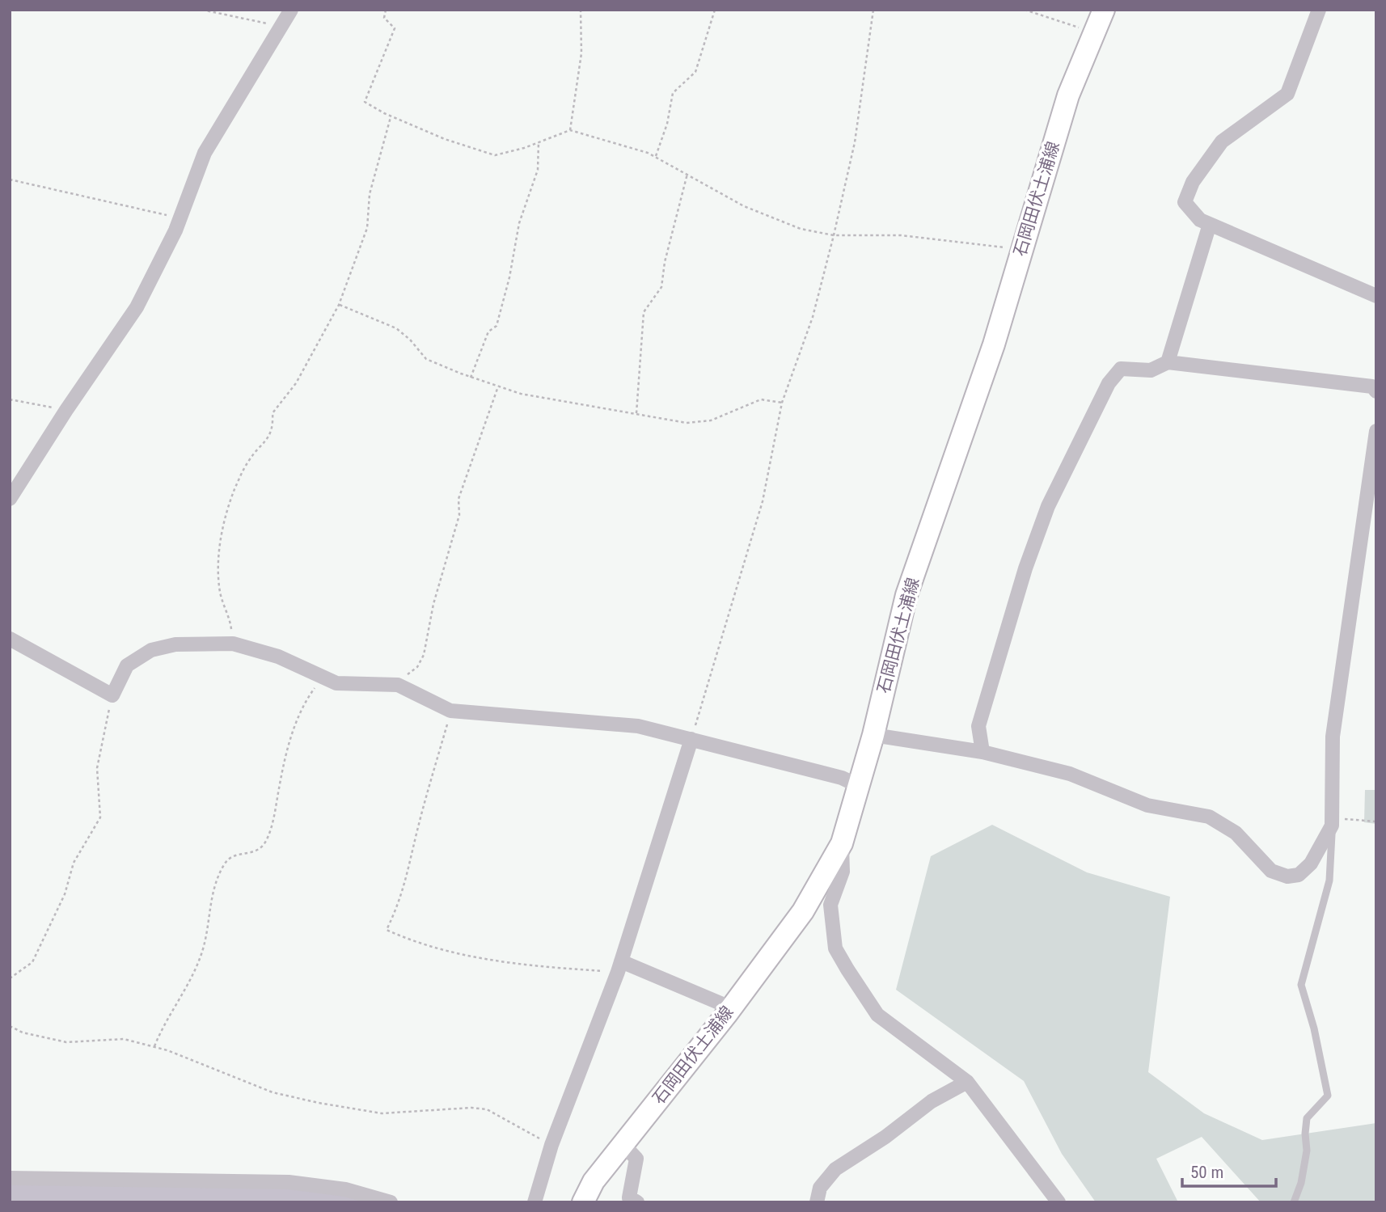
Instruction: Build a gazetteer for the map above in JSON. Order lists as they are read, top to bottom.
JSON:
{
  "streets": {
    "main road": ["石岡田伏土浦線"]
  },
  "scale_bar": "50 m"
}
